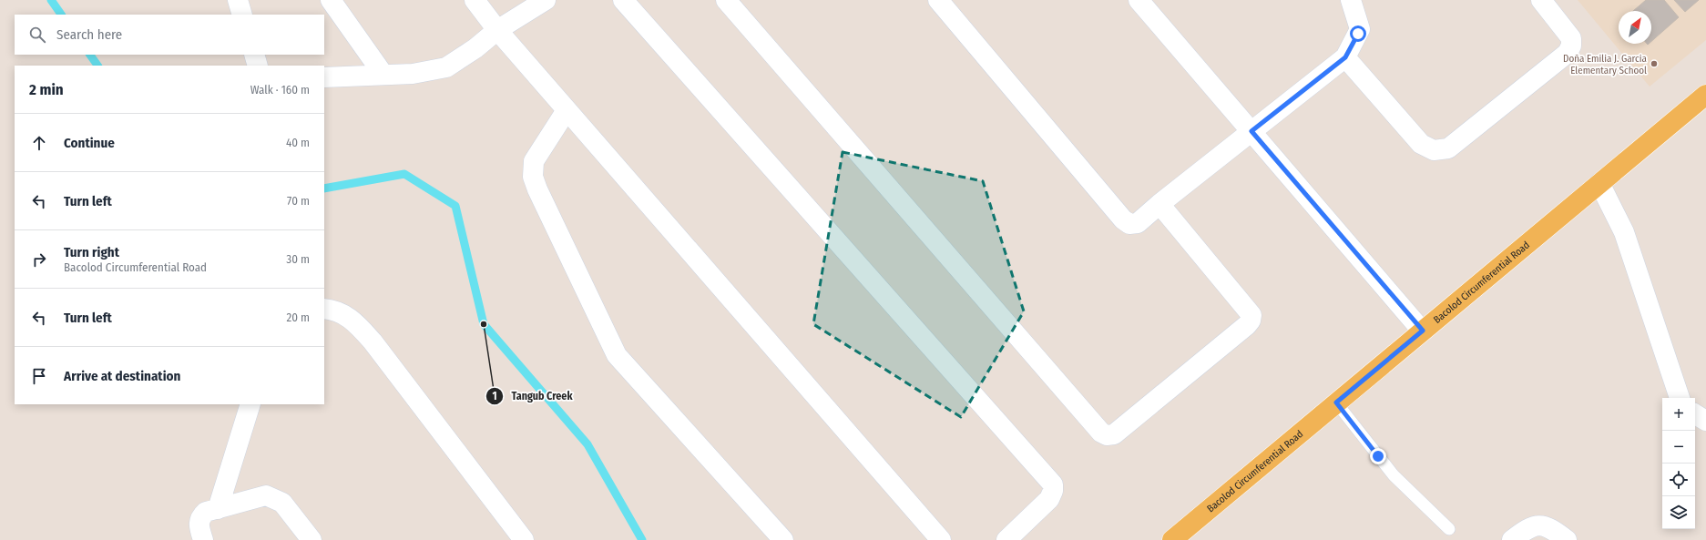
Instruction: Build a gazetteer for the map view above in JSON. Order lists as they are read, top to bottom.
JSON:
{
  "streets": {
    "main road": ["Bacolod Circumferential Road"]
  },
  "places": ["Doña Emilia J. Garcia Elementary School", "Tangub Creek"],
  "north": "top right",
  "page": {
    "search": "Search here",
    "heading": ["2 min", "Walk · 160 m"],
    "list": [
      ["Continue", "40 m"],
      ["Turn left", "70 m"],
      ["Turn right", "Bacolod Circumferential Road", "30 m"],
      ["Turn left", "20 m"],
      "Arrive at destination"
    ],
    "map_buttons": ["+", "−"]
  }
}
